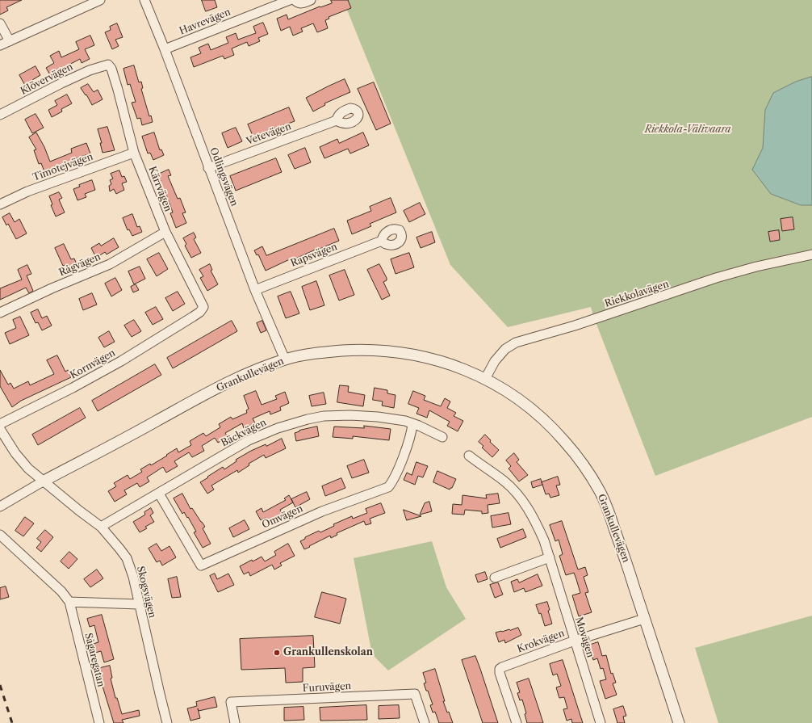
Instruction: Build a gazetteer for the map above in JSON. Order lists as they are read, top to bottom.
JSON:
{
  "streets": {
    "street": [
      "Havrevägen",
      "Klövervägen",
      "Vetevägen",
      "Timotejvägen",
      "Odlingsvägen",
      "Kärrvägen",
      "Rapsvägen",
      "Rågvägen",
      "Riekkolavägen",
      "Kornvägen",
      "Grankullevägen",
      "Bäckvägen",
      "Omvägen",
      "Skogsvägen",
      "Movägen",
      "Krokvägen",
      "Sågaregatan",
      "Furuvägen"
    ]
  },
  "crossings": [
    ["Havrevägen", "Odlingsvägen"],
    ["Klövervägen", "Kärrvägen"],
    ["Vetevägen", "Odlingsvägen"],
    ["Timotejvägen", "Kärrvägen"],
    ["Odlingsvägen", "Rapsvägen"],
    ["Odlingsvägen", "Grankullevägen"],
    ["Kärrvägen", "Rågvägen"],
    ["Kärrvägen", "Kornvägen"],
    ["Riekkolavägen", "Grankullevägen"],
    ["Grankullevägen", "Skogsvägen"],
    ["Grankullevägen", "Krokvägen"],
    ["Bäckvägen", "Omvägen"],
    ["Bäckvägen", "Skogsvägen"],
    ["Movägen", "Krokvägen"]
  ],
  "parks": ["Riekkola-Välivaara"],
  "places": ["Grankullenskolan"]
}
